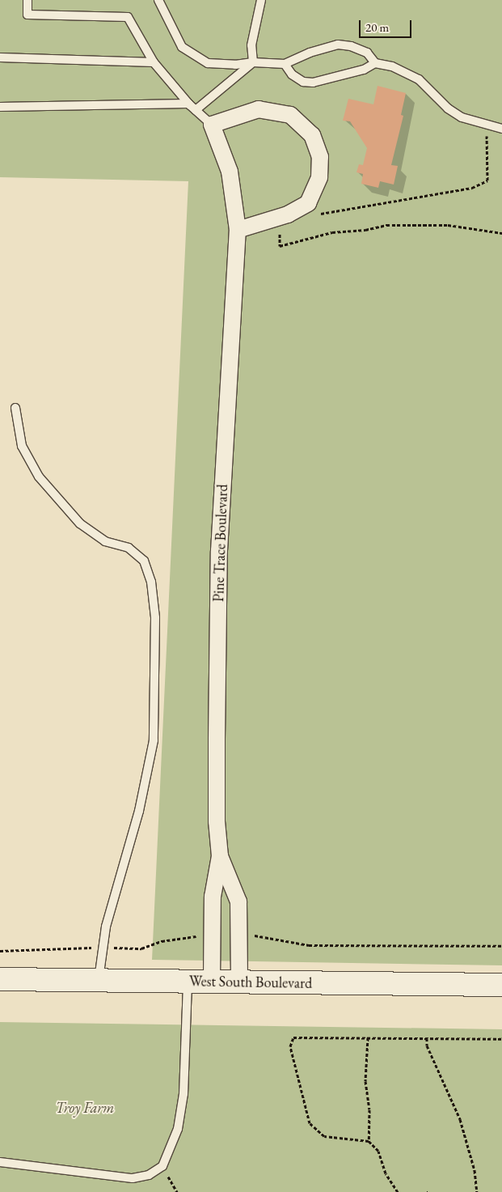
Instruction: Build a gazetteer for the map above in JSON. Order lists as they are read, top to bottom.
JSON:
{
  "streets": {
    "main road": ["West South Boulevard"],
    "street": ["Pine Trace Boulevard"]
  },
  "crossings": [
    ["Pine Trace Boulevard", "West South Boulevard"]
  ],
  "parks": ["Troy Farm"],
  "scale_bar": "20 m"
}
